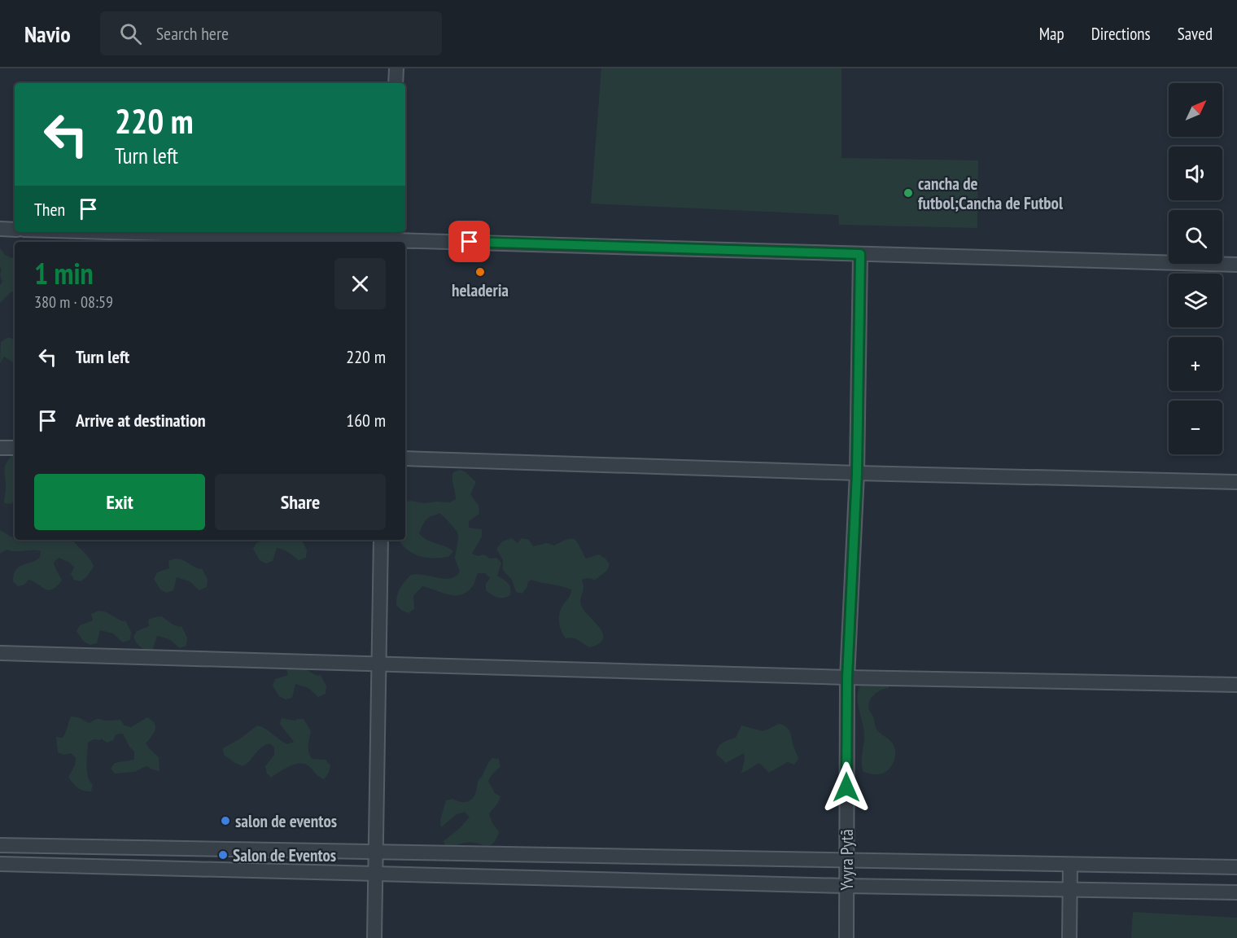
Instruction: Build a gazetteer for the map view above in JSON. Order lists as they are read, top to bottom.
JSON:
{
  "streets": {
    "street": ["Yvyra Pytã"]
  },
  "places": [
    "cancha de futbol;Cancha de Futbol",
    "heladeria",
    "salon de eventos",
    "Salon de Eventos"
  ],
  "north": "top right",
  "page": {
    "header": "Navio",
    "search": "Search here",
    "nav": ["Map", "Directions", "Saved"],
    "map_buttons": ["+", "−"],
    "turn": ["220 m", "Turn left"],
    "then": "Then",
    "heading": ["1 min", "380 m · 08:59"],
    "list": [
      {
        "name": "Turn left",
        "value": "220 m"
      },
      {
        "name": "Arrive at destination",
        "value": "160 m"
      }
    ],
    "buttons": ["Exit", "Share"]
  }
}
